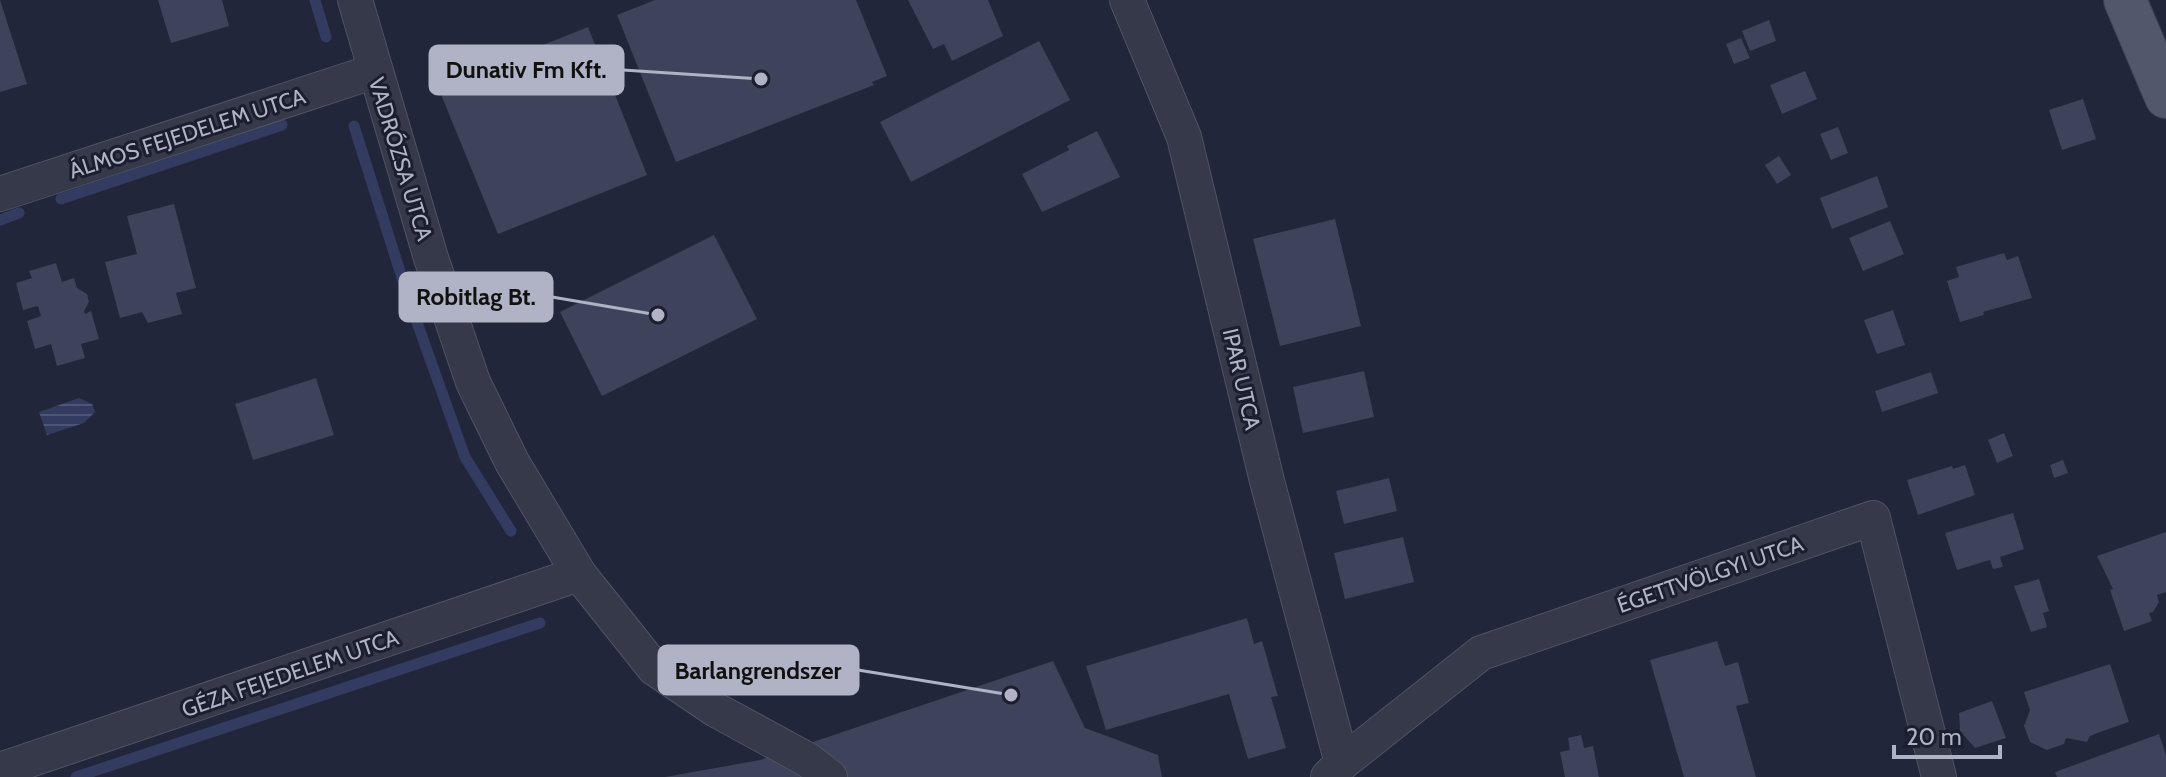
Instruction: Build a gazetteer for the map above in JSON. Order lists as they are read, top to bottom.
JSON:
{
  "streets": {
    "street": [
      "ÁLMOS FEJEDELEM UTCA",
      "VADRÓZSA UTCA",
      "IPAR UTCA",
      "ÉGETTVÖLGYI UTCA",
      "GÉZA FEJEDELEM UTCA"
    ]
  },
  "crossings": [
    ["ÁLMOS FEJEDELEM UTCA", "VADRÓZSA UTCA"],
    ["VADRÓZSA UTCA", "GÉZA FEJEDELEM UTCA"],
    ["IPAR UTCA", "ÉGETTVÖLGYI UTCA"]
  ],
  "places": ["Dunativ Fm Kft.", "Robitlag Bt.", "Barlangrendszer"],
  "scale_bar": "20 m"
}
